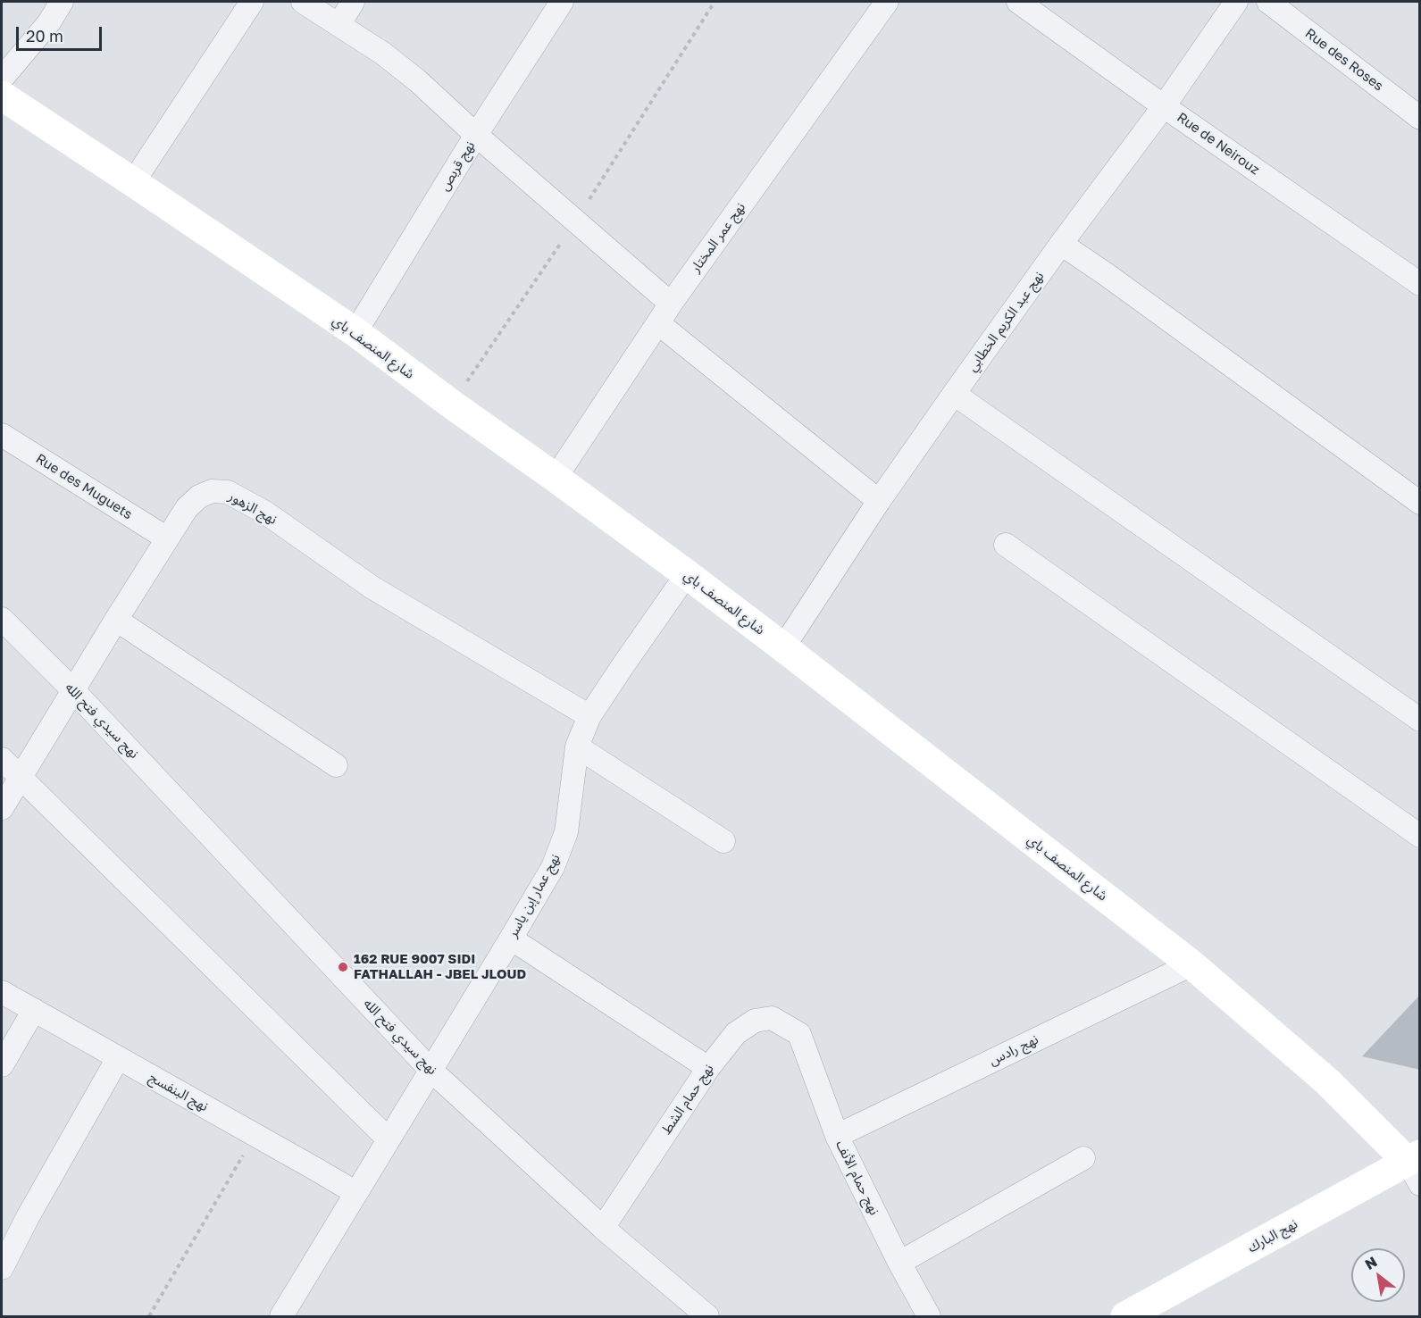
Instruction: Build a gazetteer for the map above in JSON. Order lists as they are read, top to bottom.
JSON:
{
  "streets": {
    "street": [
      "Rue des Roses",
      "Rue de Neirouz",
      "نهج قربص",
      "نهج عمر المختار",
      "نهج عبد الكريم الخطابي",
      "شارع المنصف باي",
      "Rue des Muguets",
      "نهج الزهور",
      "نهج سيدي فتح الله",
      "نهج عمار إبن ياسر",
      "نهج رادس",
      "نهج البنفسج",
      "نهج حمام الشط",
      "نهج حمام الأنف",
      "نهج البارك"
    ]
  },
  "crossings": [
    ["Rue de Neirouz", "نهج عبد الكريم الخطابي"],
    ["نهج قربص", "شارع المنصف باي"],
    ["نهج عمر المختار", "شارع المنصف باي"],
    ["نهج عبد الكريم الخطابي", "شارع المنصف باي"],
    ["شارع المنصف باي", "نهج عمار إبن ياسر"],
    ["شارع المنصف باي", "نهج رادس"],
    ["شارع المنصف باي", "نهج البارك"],
    ["Rue des Muguets", "نهج الزهور"],
    ["نهج الزهور", "نهج سيدي فتح الله"],
    ["نهج الزهور", "نهج عمار إبن ياسر"],
    ["نهج سيدي فتح الله", "نهج عمار إبن ياسر"],
    ["نهج سيدي فتح الله", "نهج حمام الشط"],
    ["نهج عمار إبن ياسر", "نهج البنفسج"],
    ["نهج رادس", "نهج حمام الأنف"],
    ["نهج حمام الشط", "نهج حمام الأنف"]
  ],
  "places": ["162 RUE 9007 SIDI FATHALLAH - JBEL JLOUD"],
  "scale_bar": "20 m",
  "north": "top left"
}
